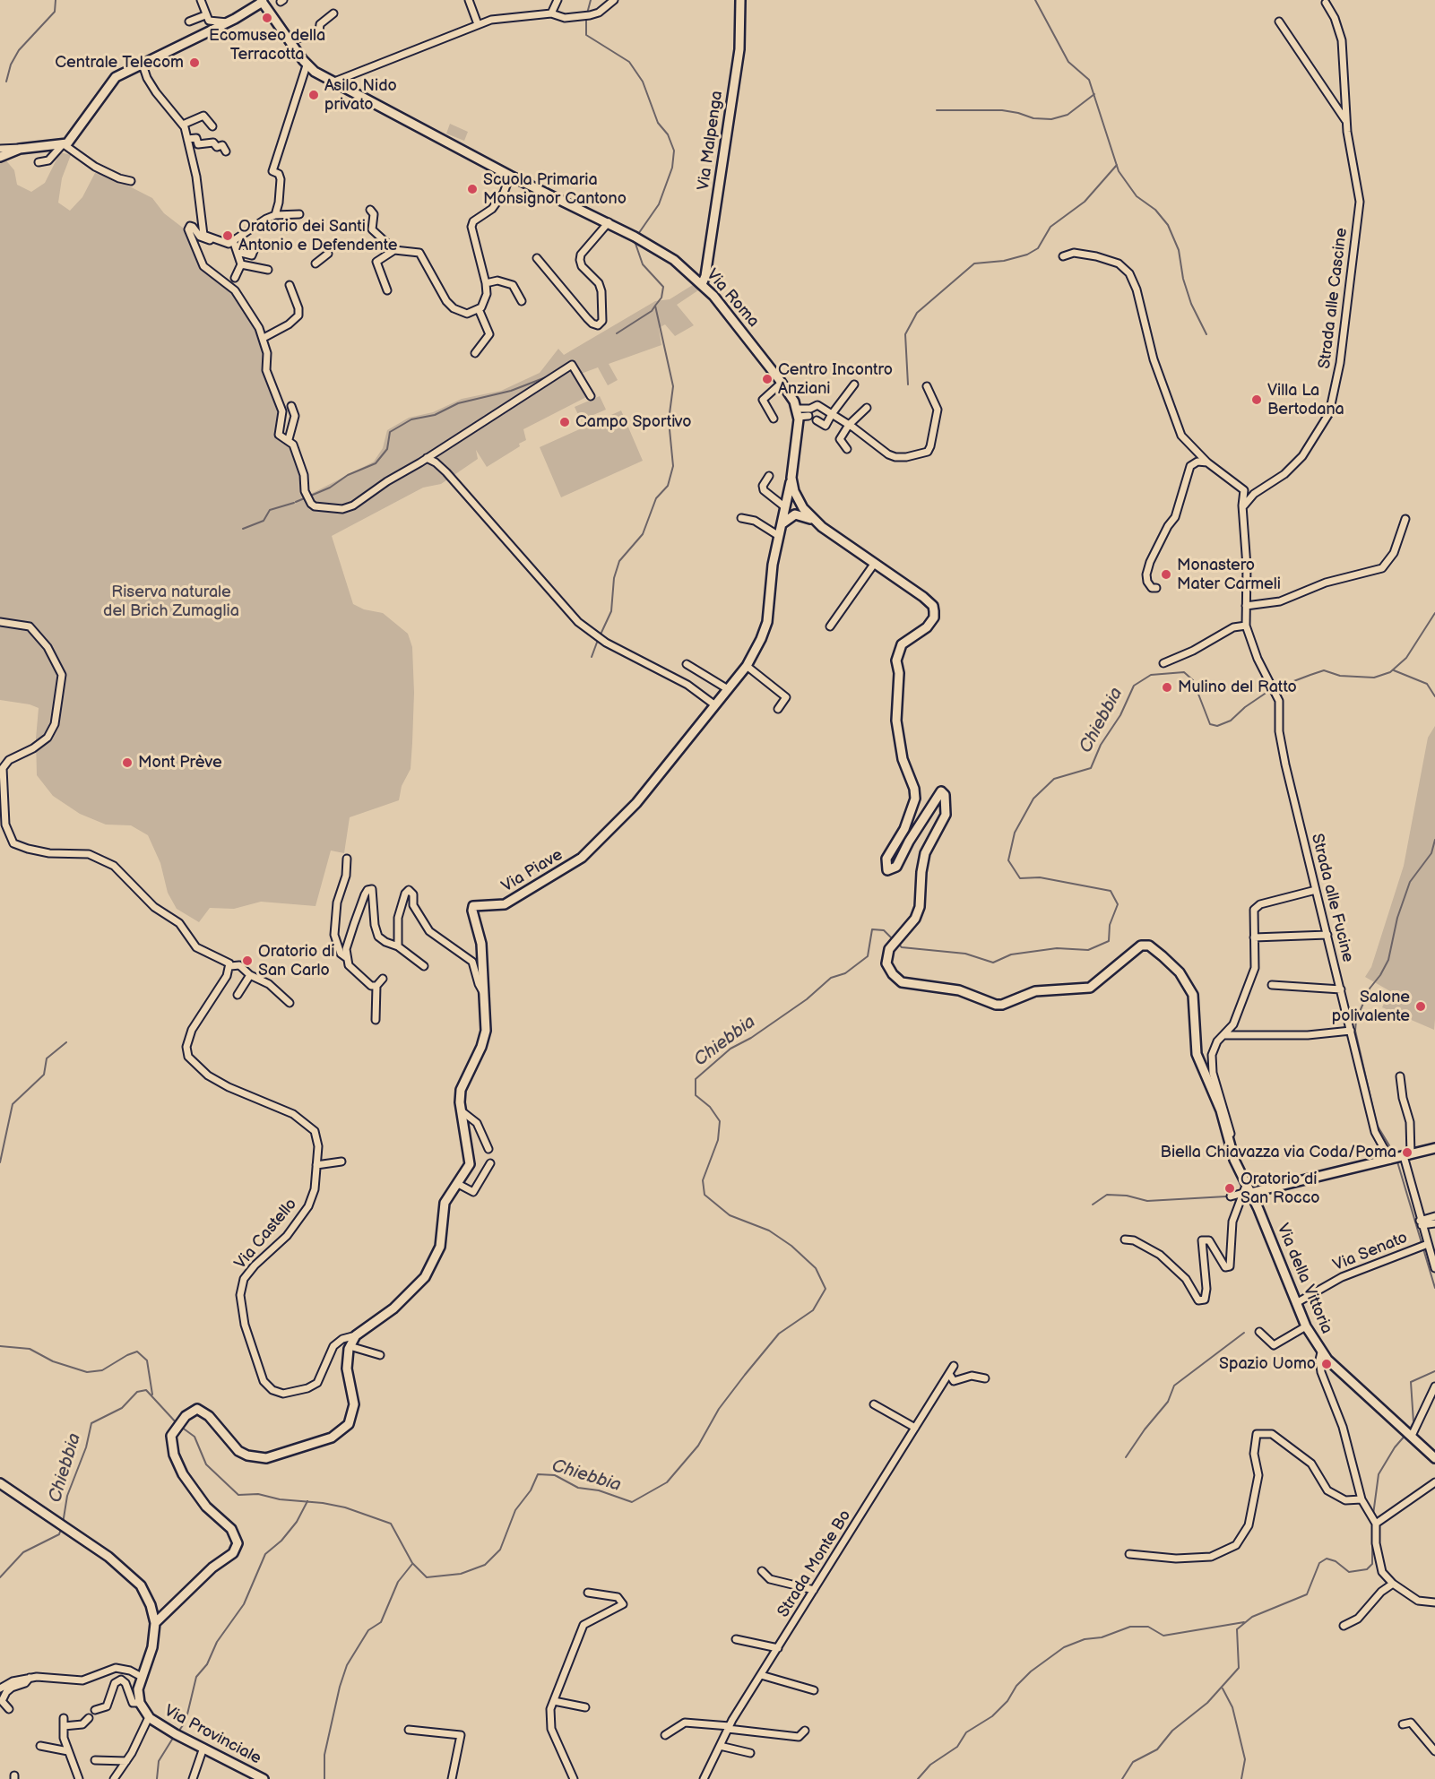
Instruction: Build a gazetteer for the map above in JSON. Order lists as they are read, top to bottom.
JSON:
{
  "streets": {
    "street": [
      "Via Malpenga",
      "Via Roma",
      "Strada alle Cascine",
      "Via Piave",
      "Strada alle Fucine",
      "Via Castello",
      "Via Senato",
      "Via della Vittoria",
      "Strada Monte Bo",
      "Via Provinciale"
    ]
  },
  "crossings": [
    ["Via Malpenga", "Via Roma"],
    ["Strada alle Cascine", "Strada alle Fucine"],
    ["Via Piave", "Via Castello"],
    ["Via Senato", "Via della Vittoria"]
  ],
  "water": ["Chiebbia"],
  "parks": ["Riserva naturale del Brich Zumaglia"],
  "places": [
    "Ecomuseo della Terracotta",
    "Centrale Telecom",
    "Asilo Nido privato",
    "Scuola Primaria Monsignor Cantono",
    "Oratorio dei Santi Antonio e Defendente",
    "Centro Incontro Anziani",
    "Villa La Bertodana",
    "Campo Sportivo",
    "Monastero Mater Carmeli",
    "Mulino del Ratto",
    "Mont Prève",
    "Oratorio di San Carlo",
    "Salone polivalente",
    "Biella Chiavazza via Coda/Poma",
    "Oratorio di San Rocco",
    "Spazio Uomo"
  ]
}
